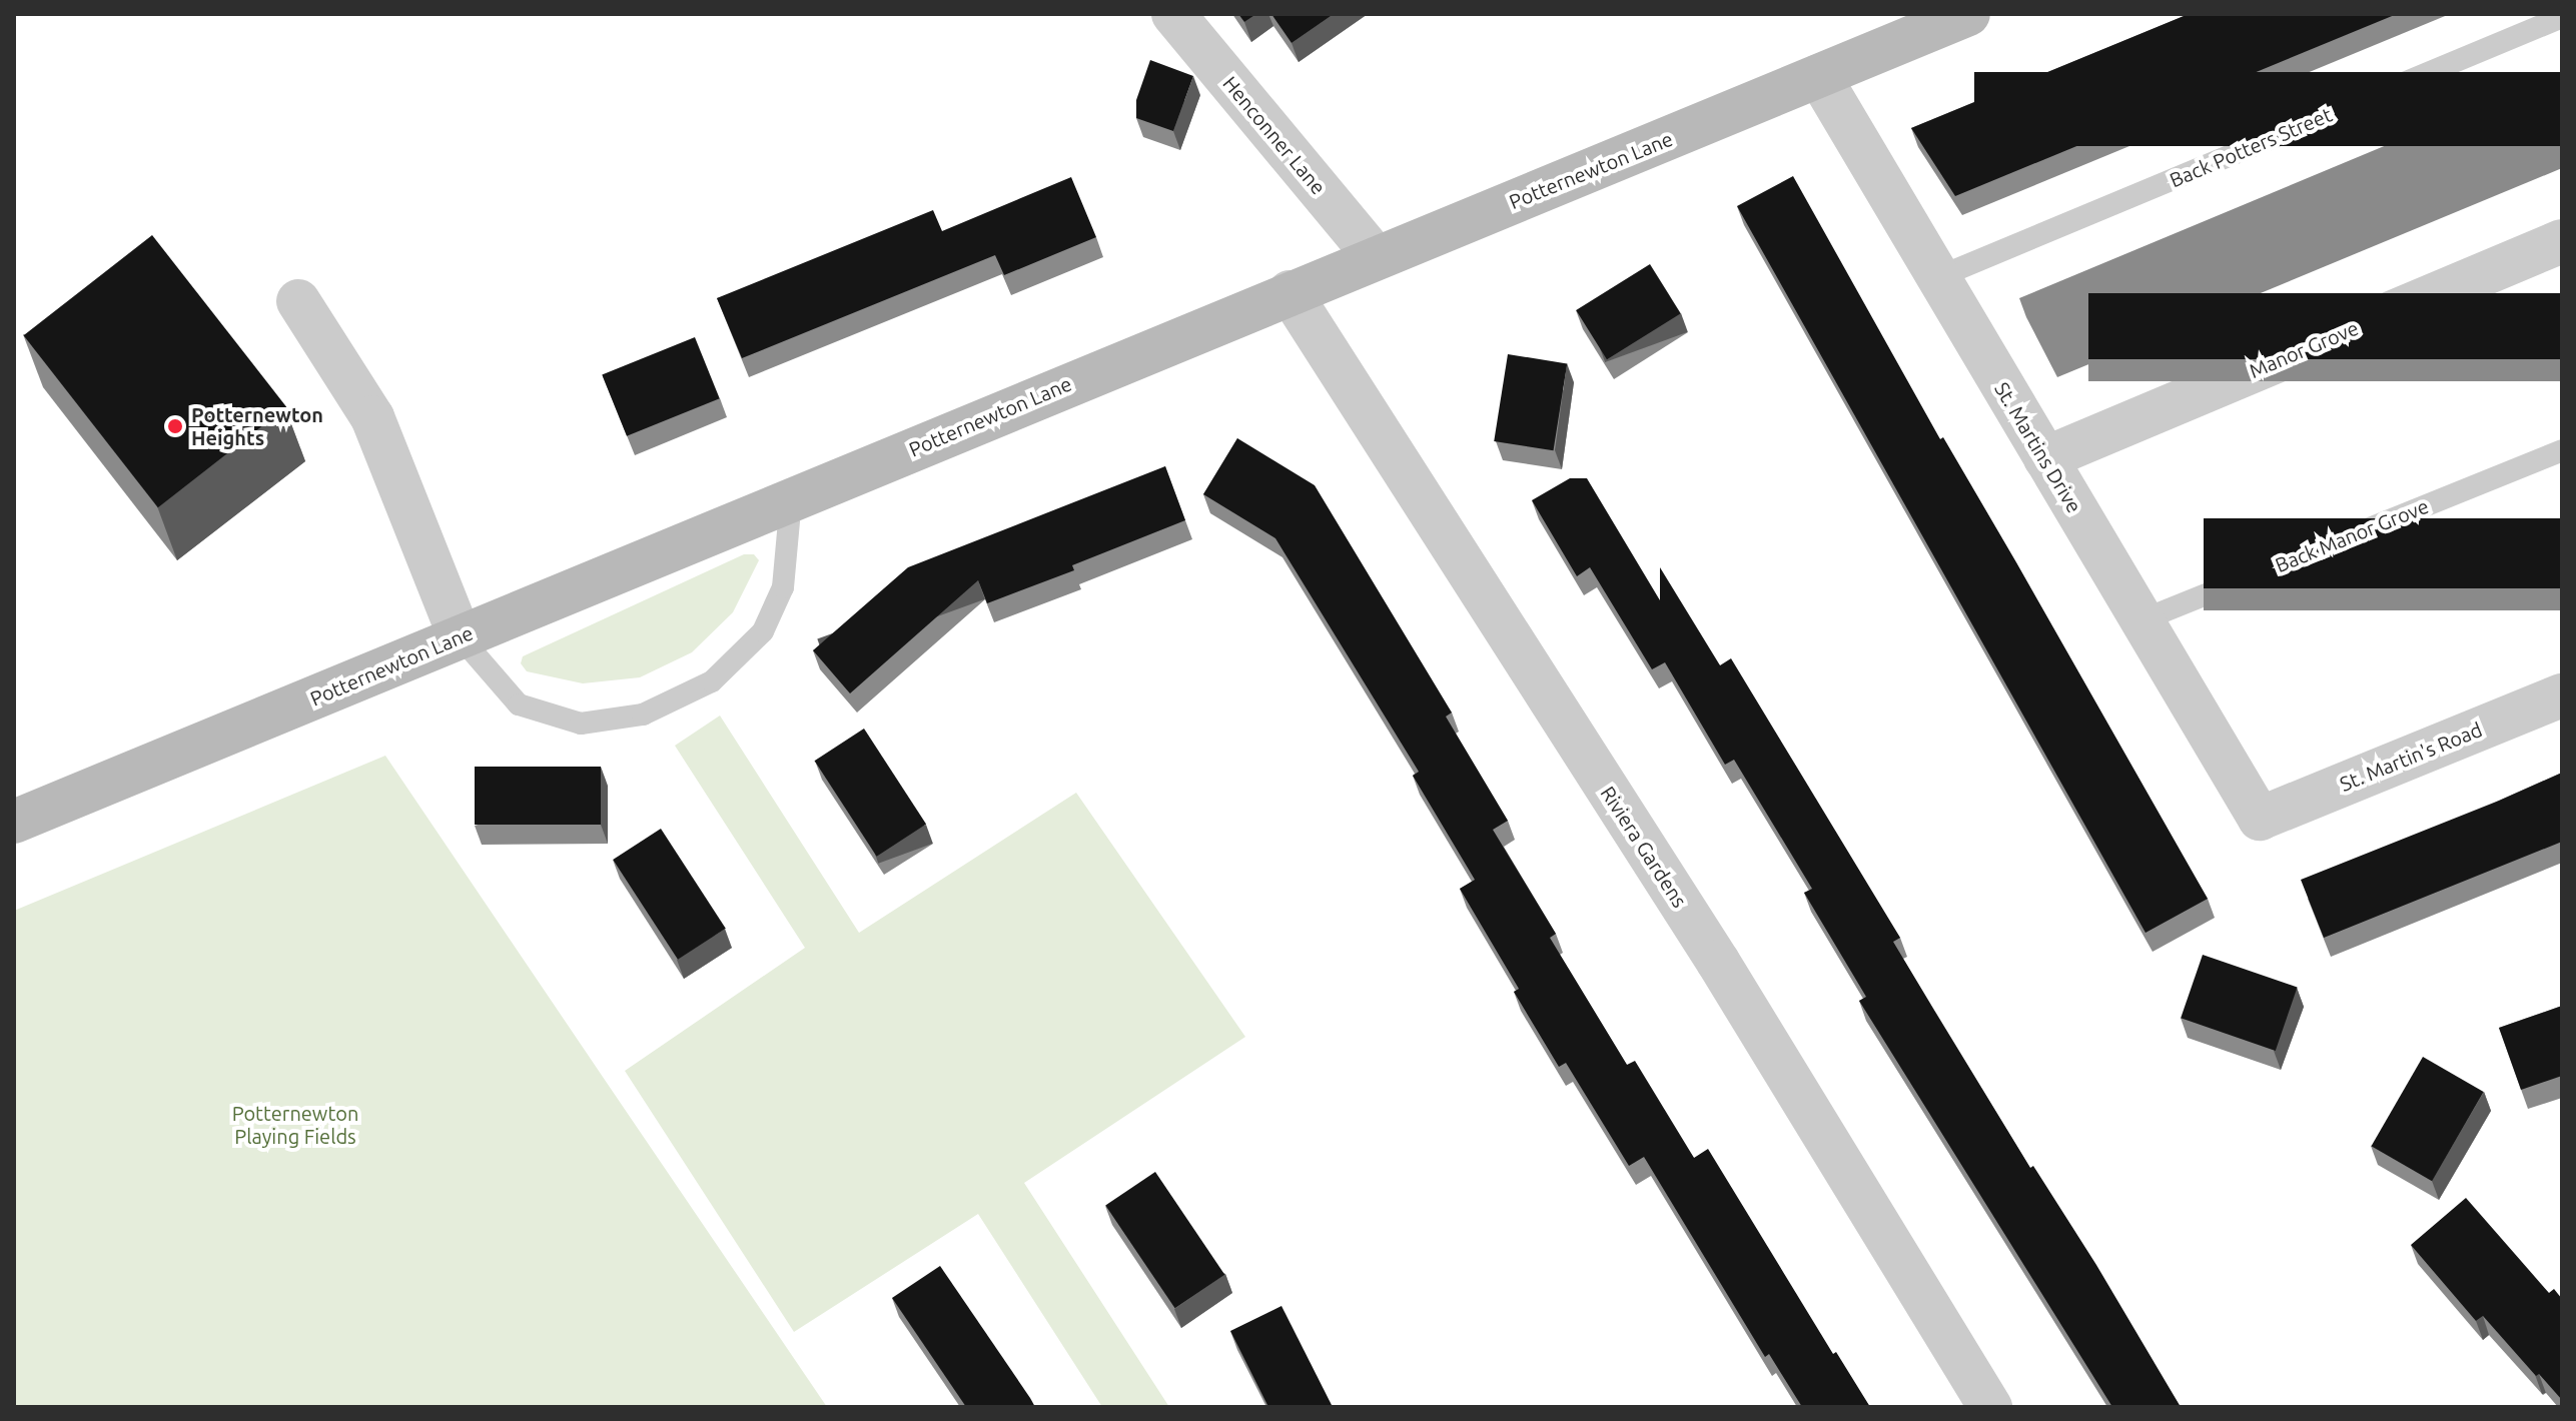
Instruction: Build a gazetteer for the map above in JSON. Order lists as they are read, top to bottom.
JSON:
{
  "streets": {
    "main road": ["Potternewton Lane"],
    "street": [
      "Henconner Lane",
      "Manor Grove",
      "St. Martins Drive",
      "St. Martin's Road",
      "Riviera Gardens"
    ],
    "lane": ["Back Potters Street", "Back Manor Grove"]
  },
  "crossings": [
    ["Henconner Lane", "Potternewton Lane"],
    ["Back Potters Street", "St. Martins Drive"],
    ["Potternewton Lane", "St. Martins Drive"],
    ["Potternewton Lane", "Riviera Gardens"],
    ["Manor Grove", "St. Martins Drive"],
    ["St. Martins Drive", "Back Manor Grove"],
    ["St. Martins Drive", "St. Martin's Road"]
  ],
  "parks": ["Potternewton Playing Fields"],
  "places": ["Potternewton Heights"]
}
